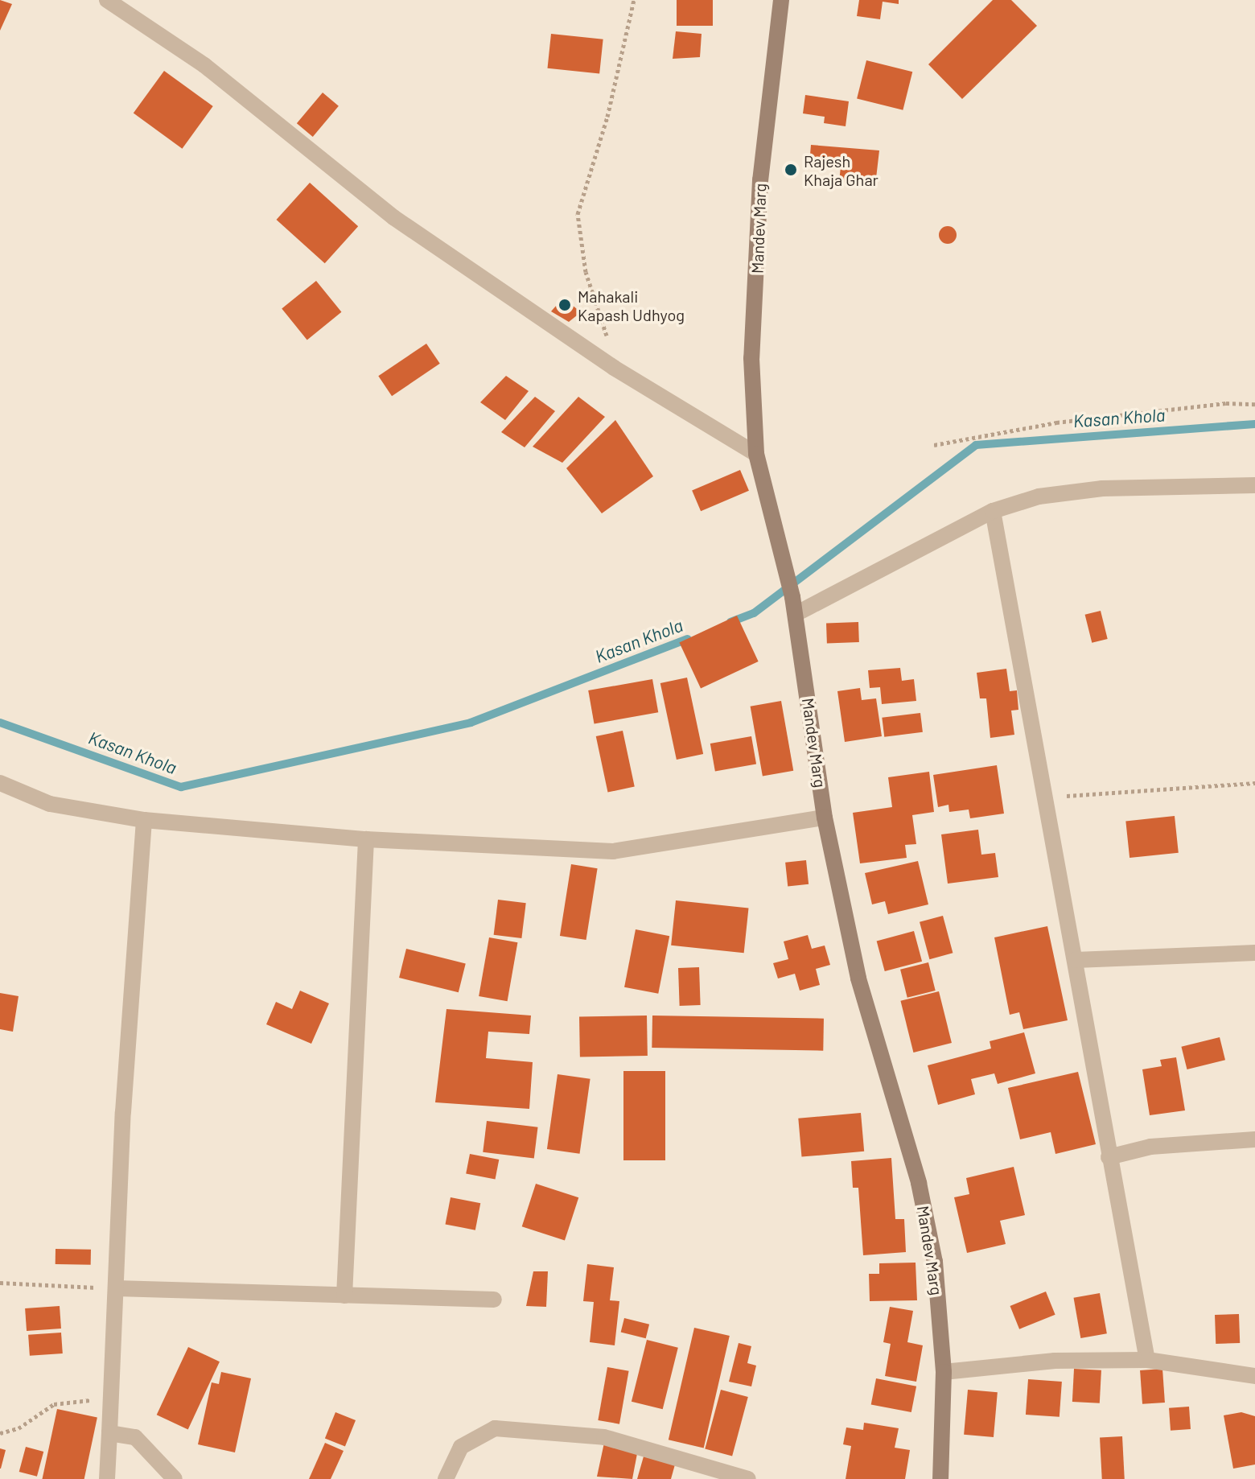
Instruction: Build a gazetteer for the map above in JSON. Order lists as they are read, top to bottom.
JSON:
{
  "streets": {
    "main road": ["Mandev Marg"]
  },
  "water": ["Kasan Khola"],
  "places": ["Rajesh Khaja Ghar", "Mahakali Kapash Udhyog"]
}
